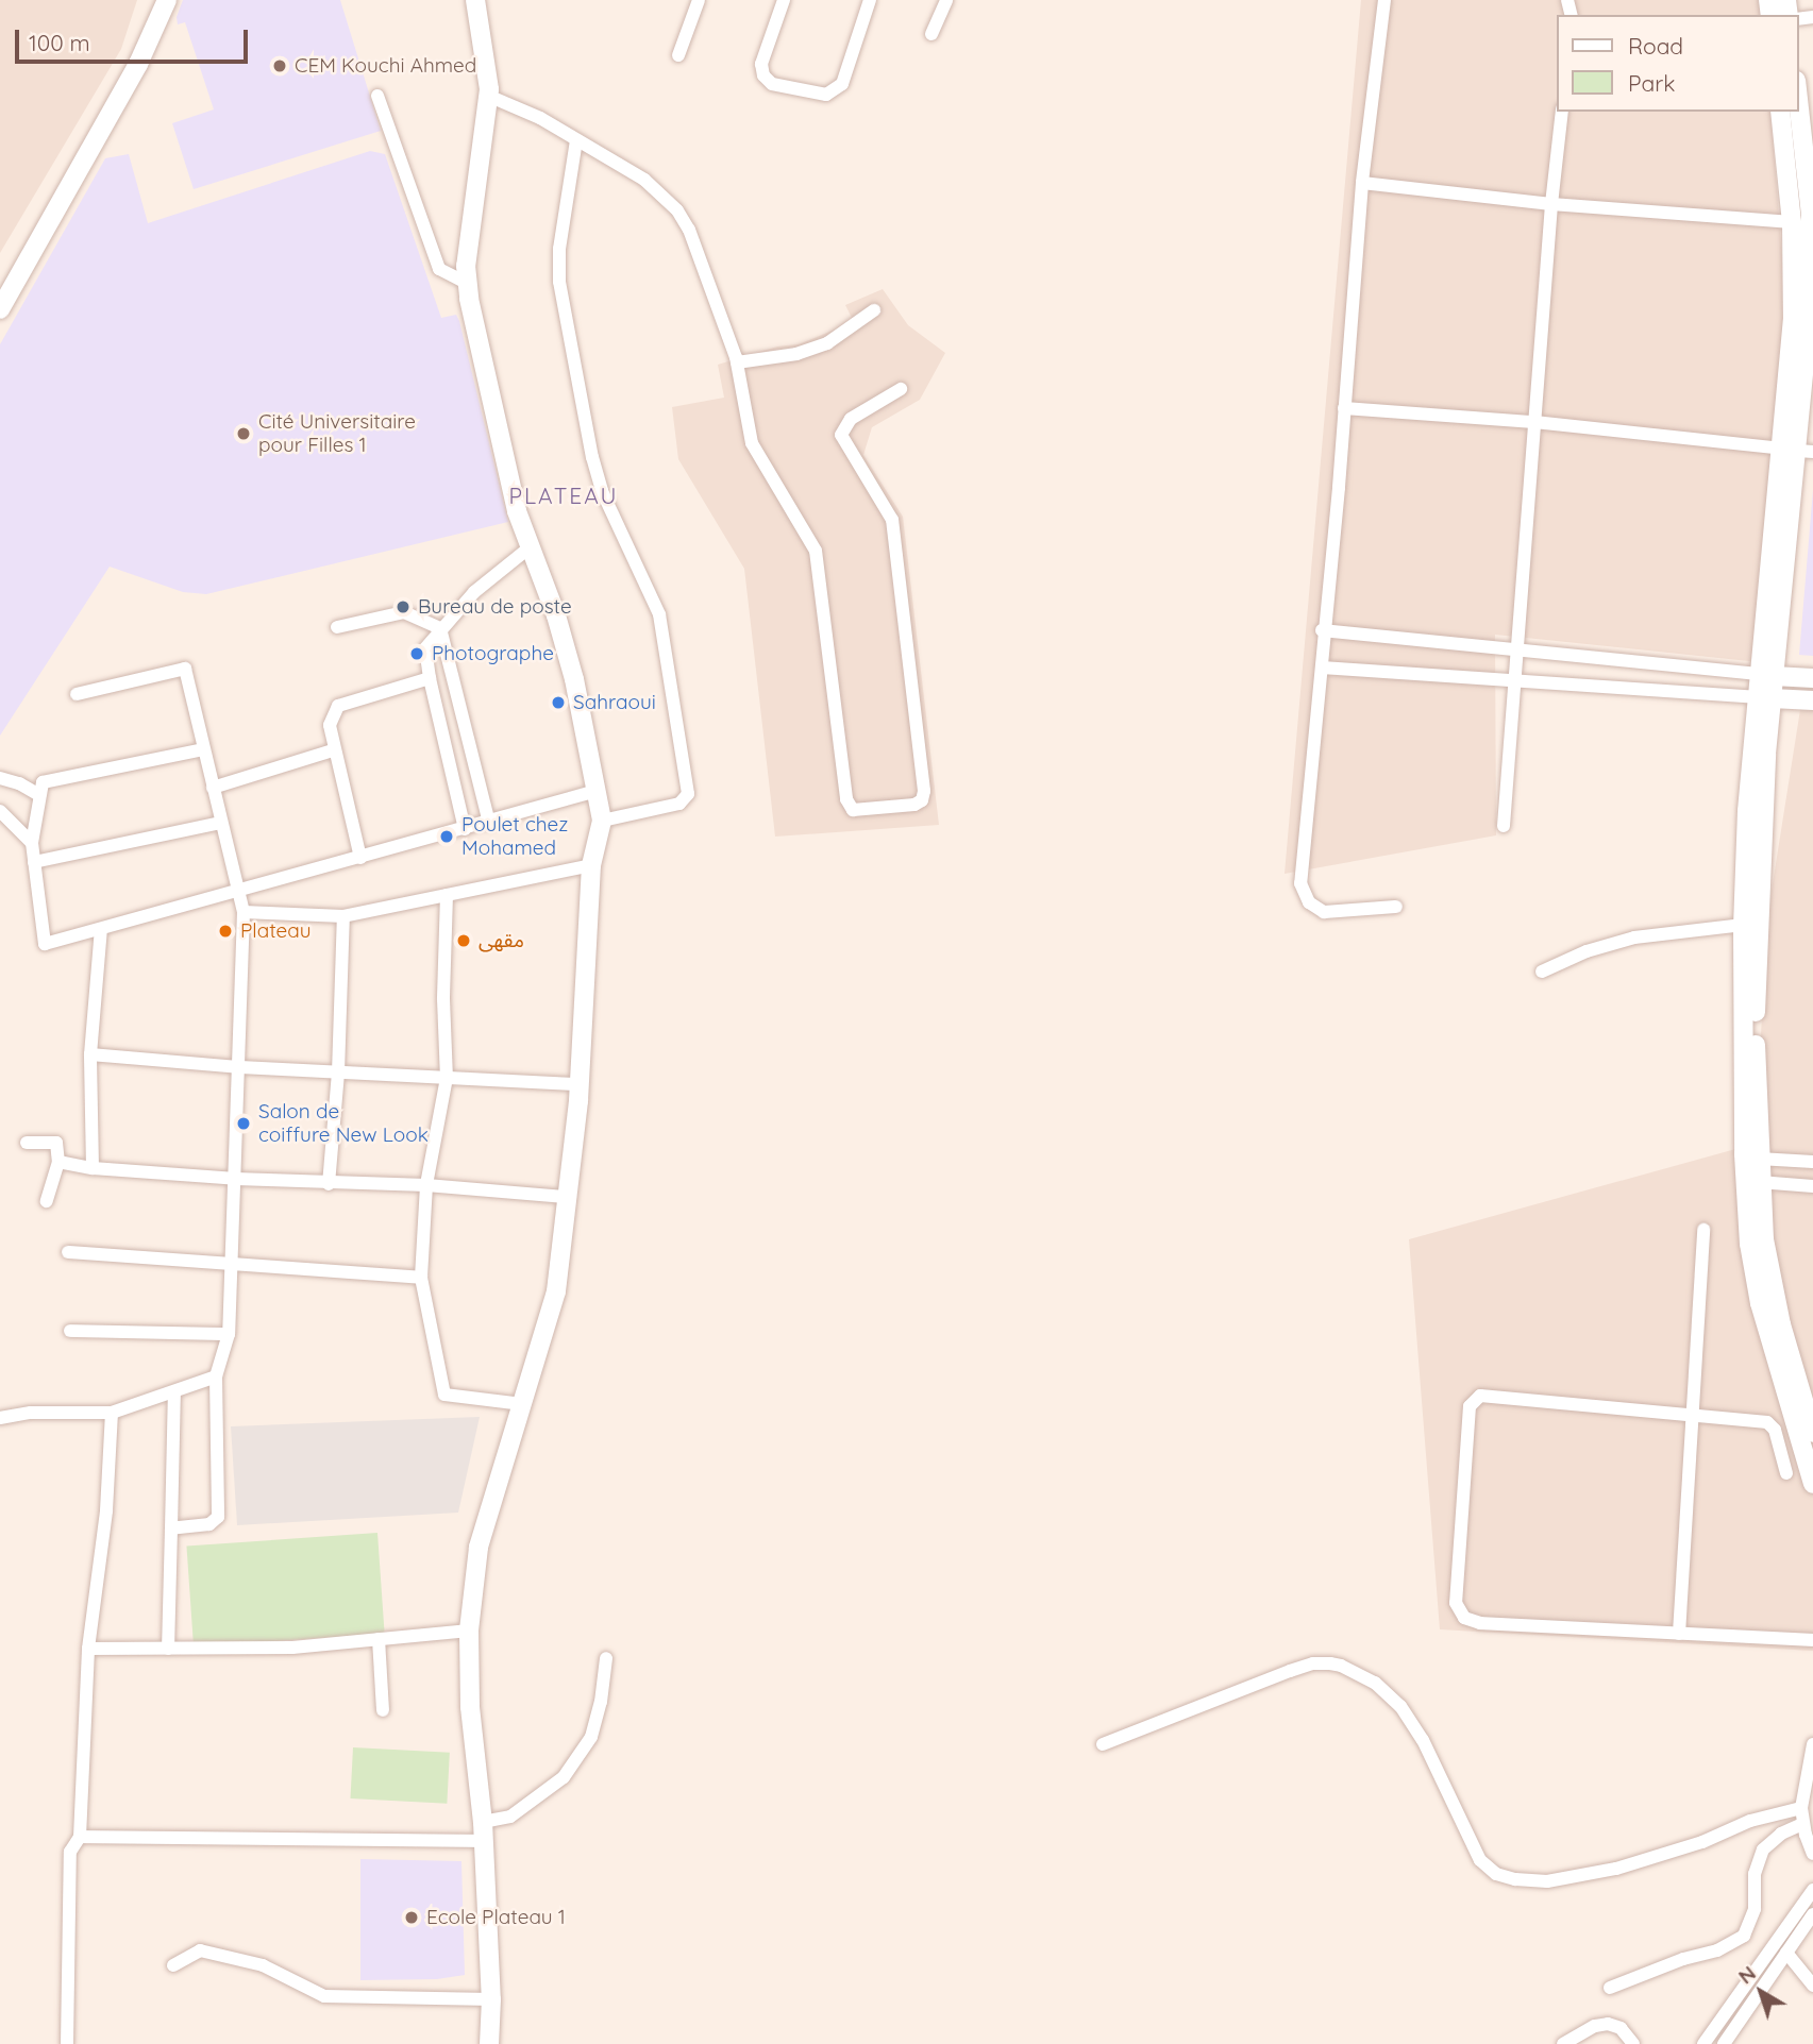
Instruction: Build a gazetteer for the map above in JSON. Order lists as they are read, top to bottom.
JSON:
{
  "districts": ["PLATEAU"],
  "places": [
    "CEM Kouchi Ahmed",
    "Cité Universitaire pour Filles 1",
    "Bureau de poste",
    "Photographe",
    "Sahraoui",
    "Poulet chez Mohamed",
    "Plateau",
    "مقهى",
    "Salon de coiffure New Look",
    "Ecole Plateau 1"
  ],
  "legend": ["Road", "Park"],
  "scale_bar": "100 m",
  "north": "top left"
}
